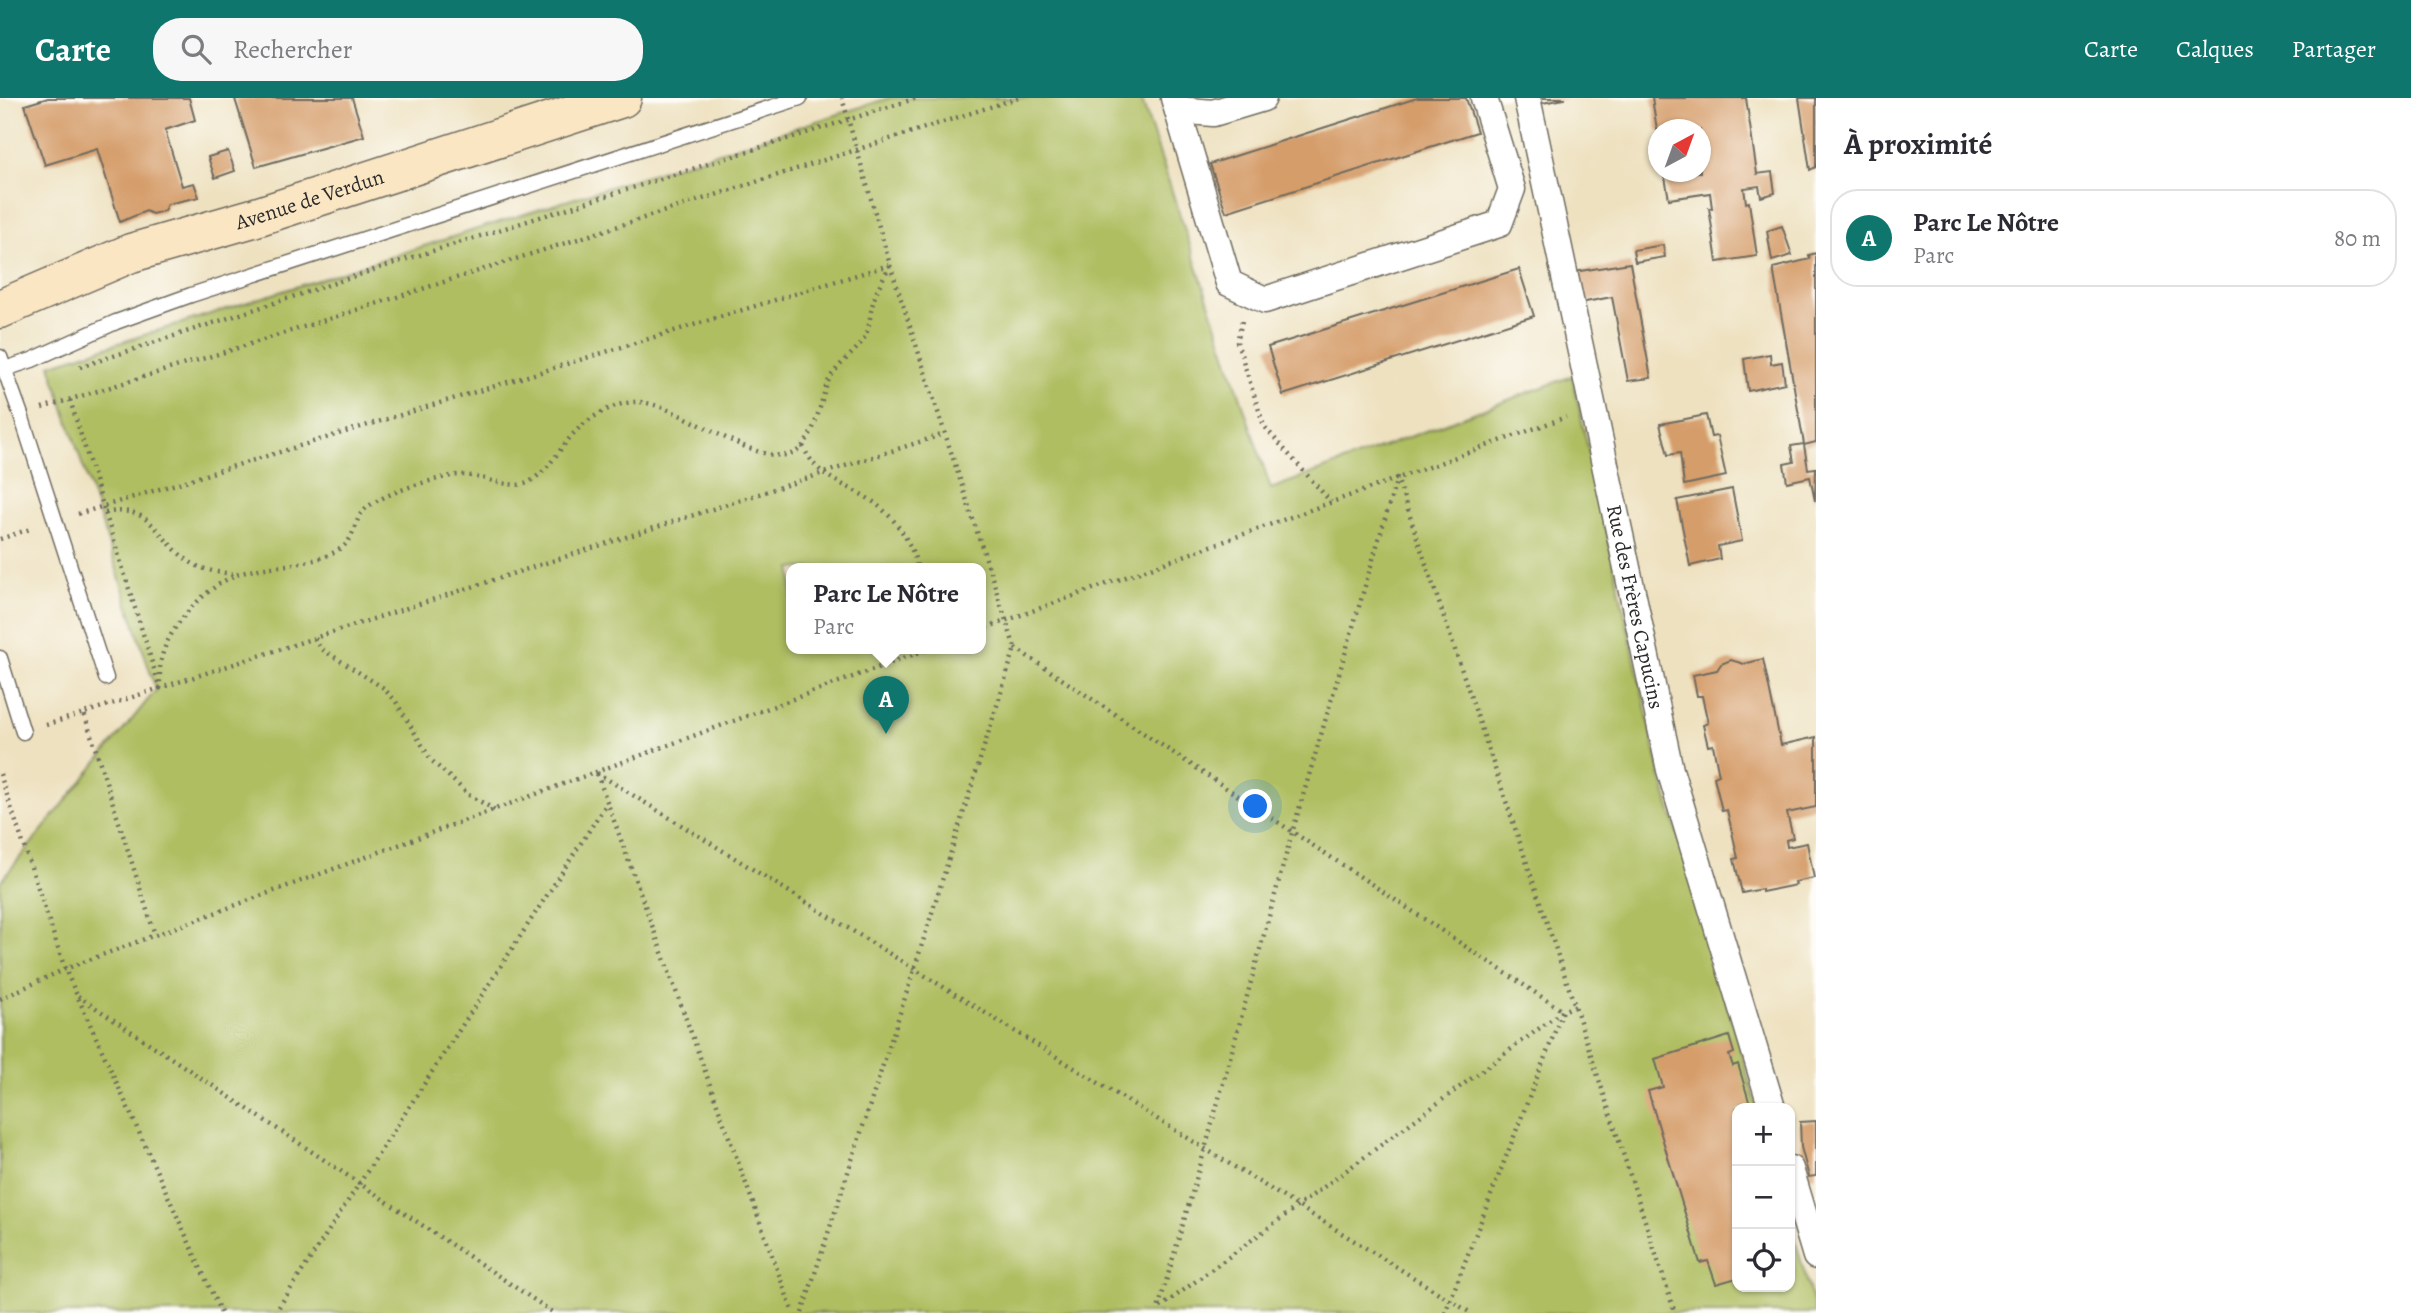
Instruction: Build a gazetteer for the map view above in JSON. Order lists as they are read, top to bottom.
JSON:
{
  "streets": {
    "main road": ["Avenue de Verdun"],
    "street": ["Rue des Frères Capucins"]
  },
  "north": "top right",
  "page": {
    "header": "Carte",
    "search": "Rechercher",
    "nav": ["Carte", "Calques", "Partager"],
    "heading": "À proximité",
    "list": [
      {
        "mark": "A",
        "name": "Parc Le Nôtre",
        "note": "Parc",
        "value": "80 m"
      }
    ],
    "popup": ["Parc Le Nôtre", "Parc"],
    "pins": "A",
    "map_buttons": ["+", "−"]
  }
}
